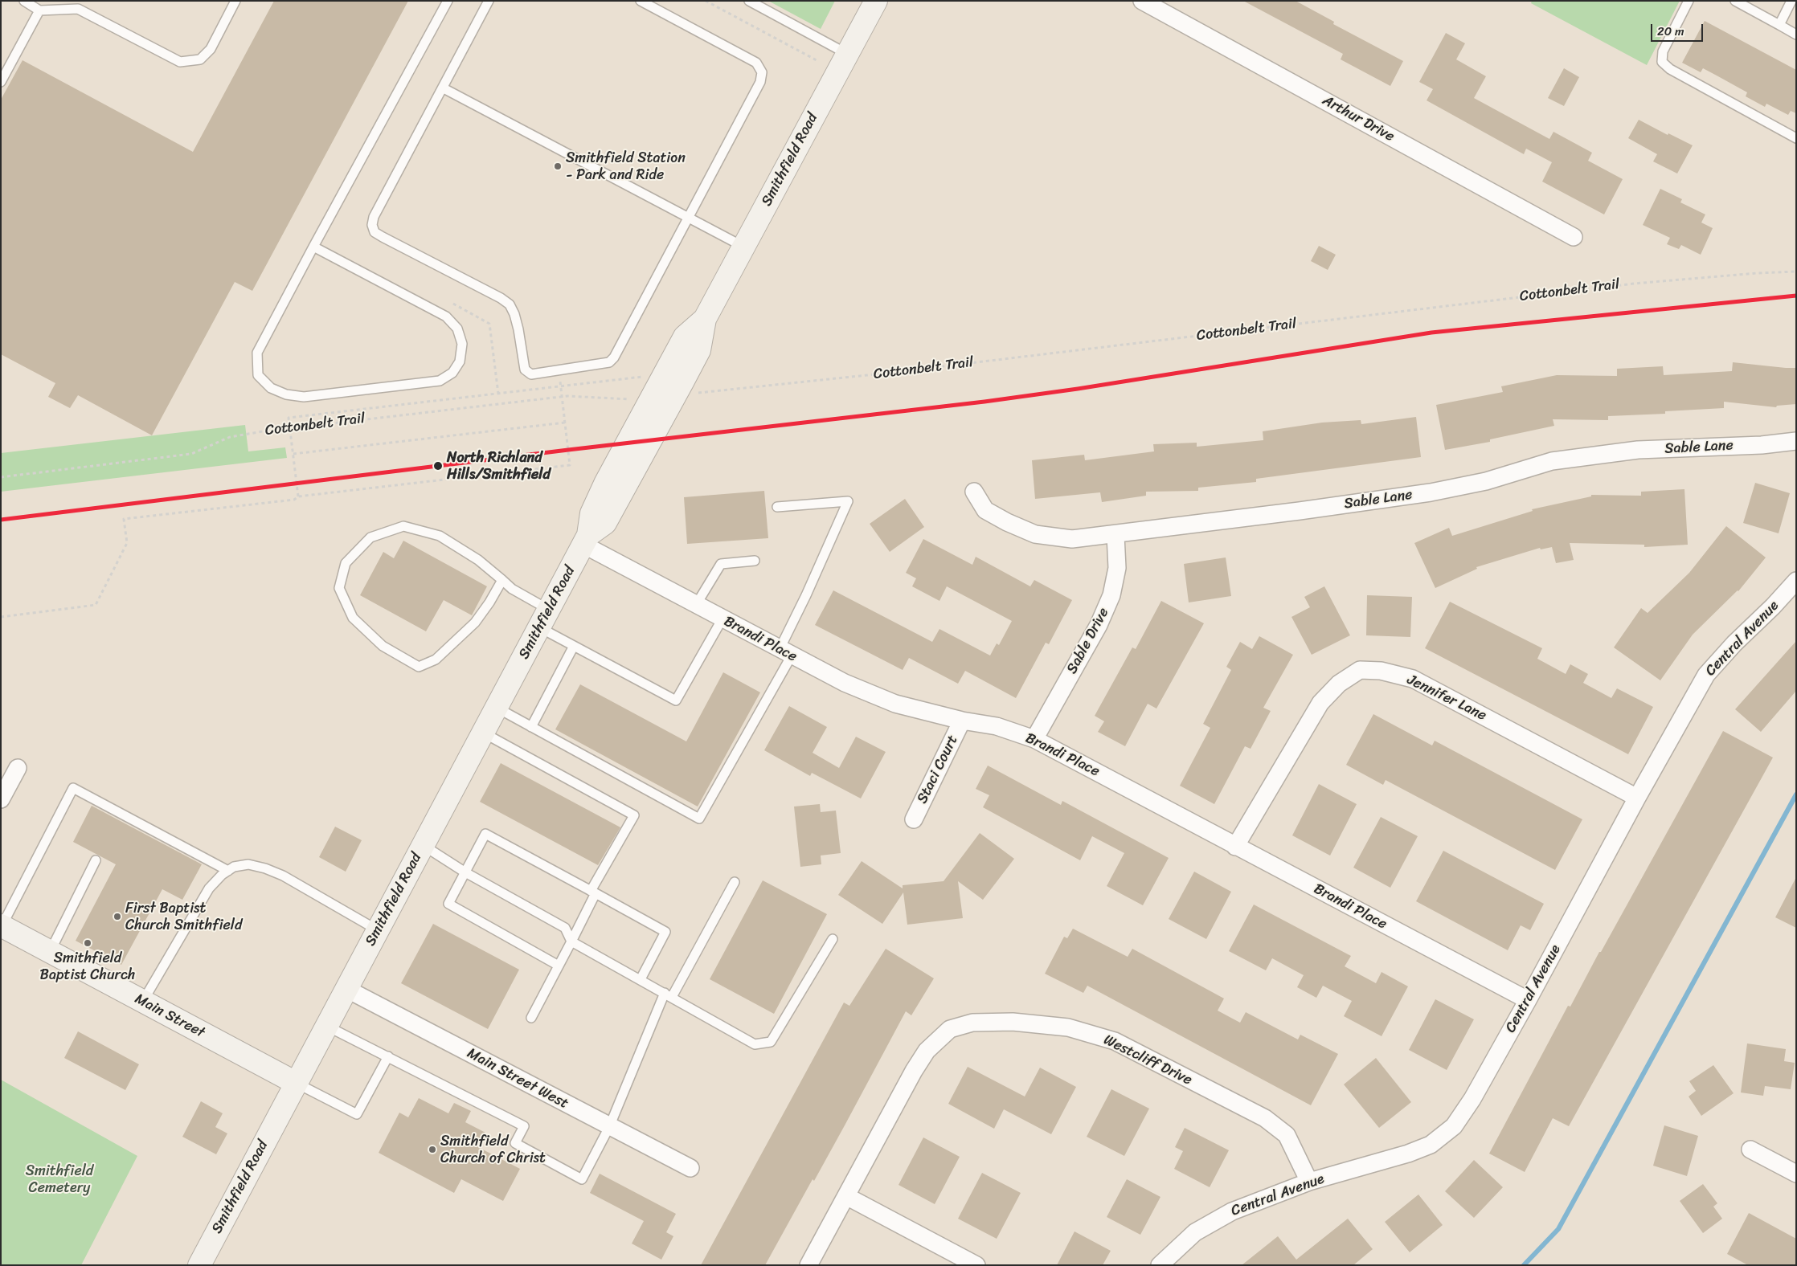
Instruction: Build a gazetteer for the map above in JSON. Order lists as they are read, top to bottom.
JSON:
{
  "streets": {
    "main road": ["Smithfield Road", "Main Street"],
    "street": [
      "Arthur Drive",
      "Sable Lane",
      "Central Avenue",
      "Brandi Place",
      "Sable Drive",
      "Jennifer Lane",
      "Staci Court",
      "Westcliff Drive",
      "Main Street West"
    ],
    "path": ["Cottonbelt Trail"]
  },
  "crossings": [
    ["Smithfield Road", "Brandi Place"],
    ["Smithfield Road", "Main Street"],
    ["Smithfield Road", "Main Street West"],
    ["Sable Lane", "Sable Drive"],
    ["Central Avenue", "Brandi Place"],
    ["Central Avenue", "Jennifer Lane"],
    ["Central Avenue", "Westcliff Drive"],
    ["Brandi Place", "Sable Drive"],
    ["Brandi Place", "Jennifer Lane"],
    ["Brandi Place", "Staci Court"]
  ],
  "parks": ["Smithfield Cemetery"],
  "places": [
    "Smithfield Station - Park and Ride",
    "North Richland Hills/Smithfield",
    "First Baptist Church Smithfield",
    "Smithfield Baptist Church",
    "Smithfield Church of Christ"
  ],
  "scale_bar": "20 m"
}
